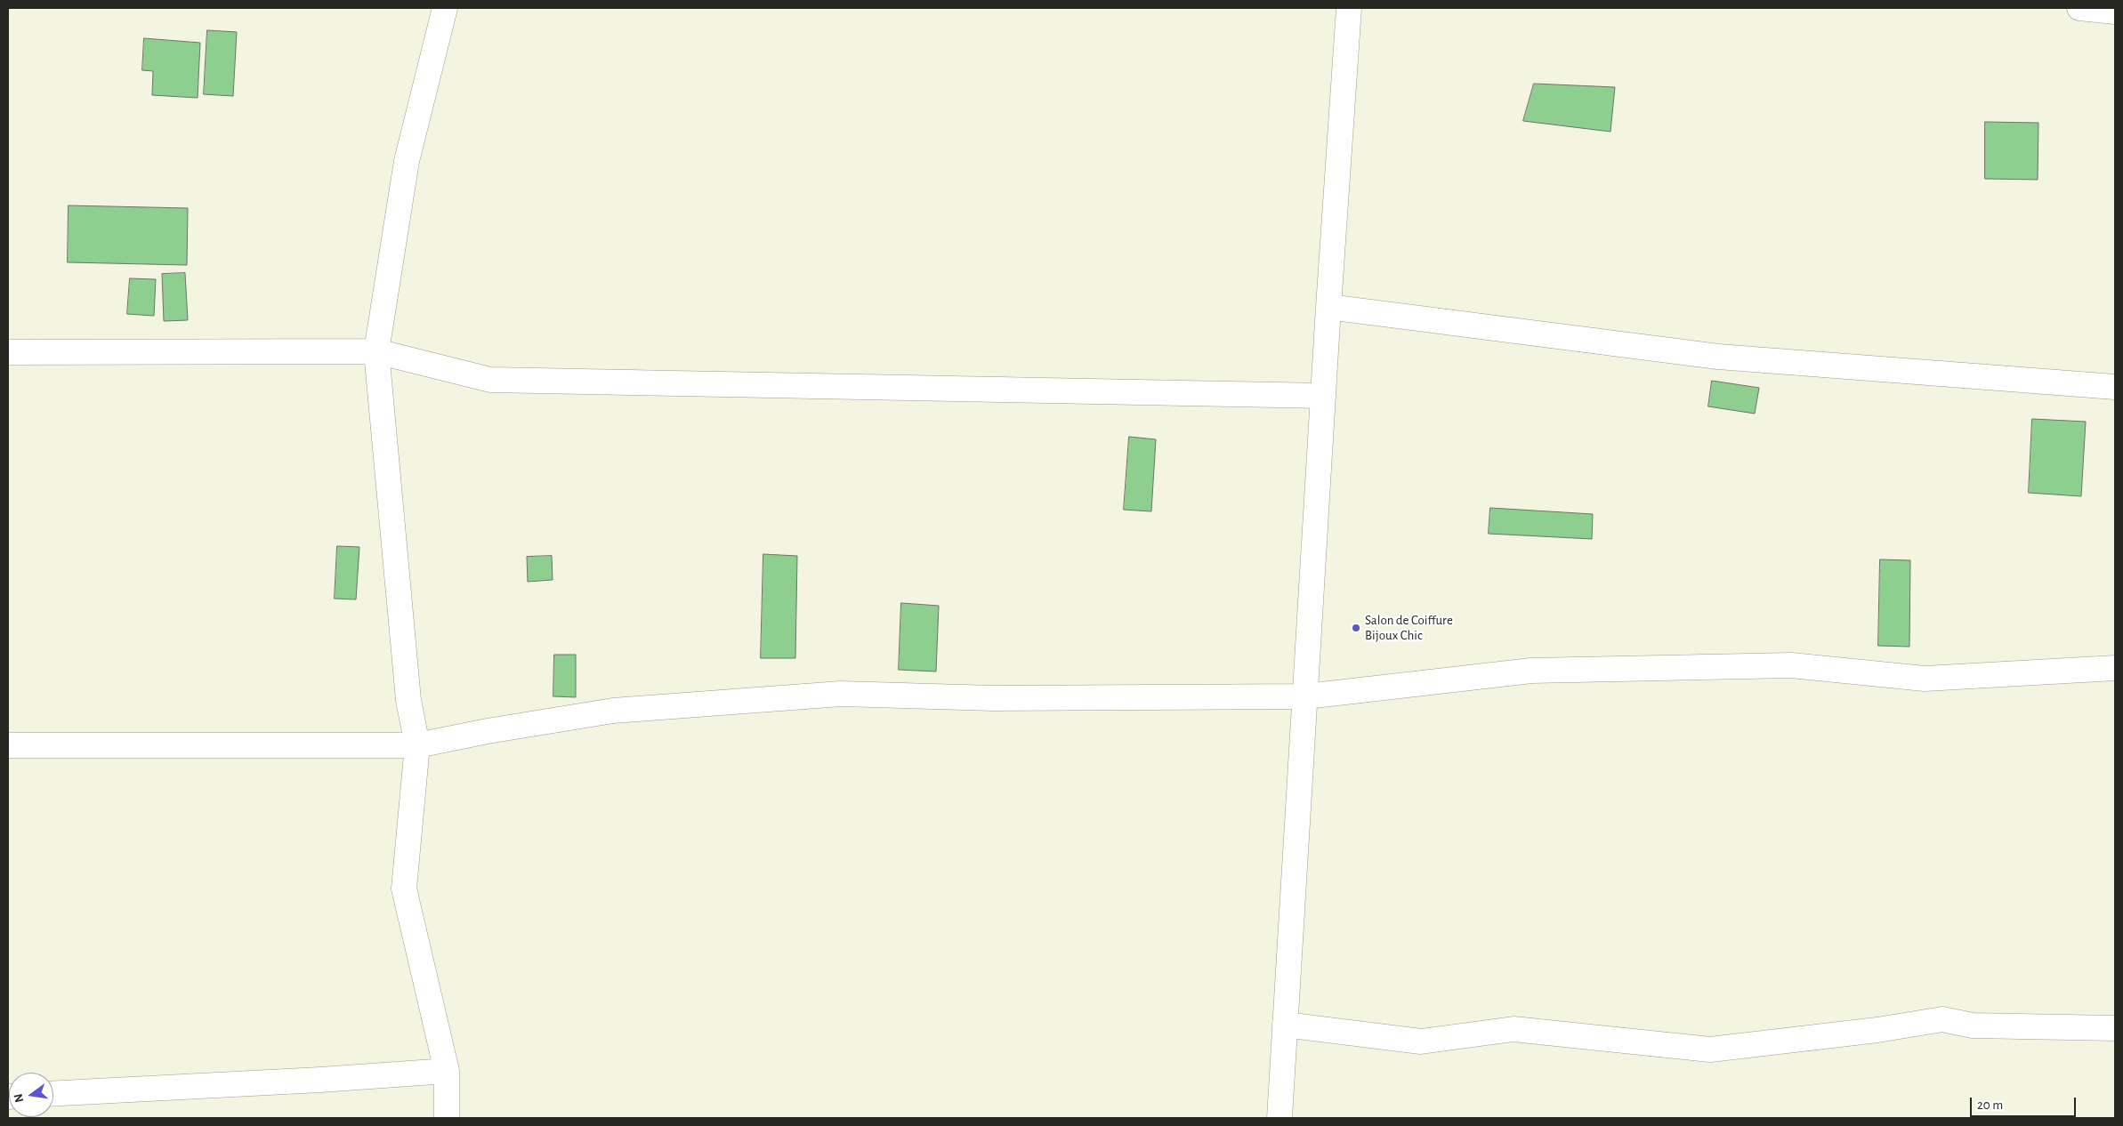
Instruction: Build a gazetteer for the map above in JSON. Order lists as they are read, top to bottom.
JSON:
{
  "places": ["Salon de Coiffure Bijoux Chic"],
  "scale_bar": "20 m",
  "north": "left"
}
